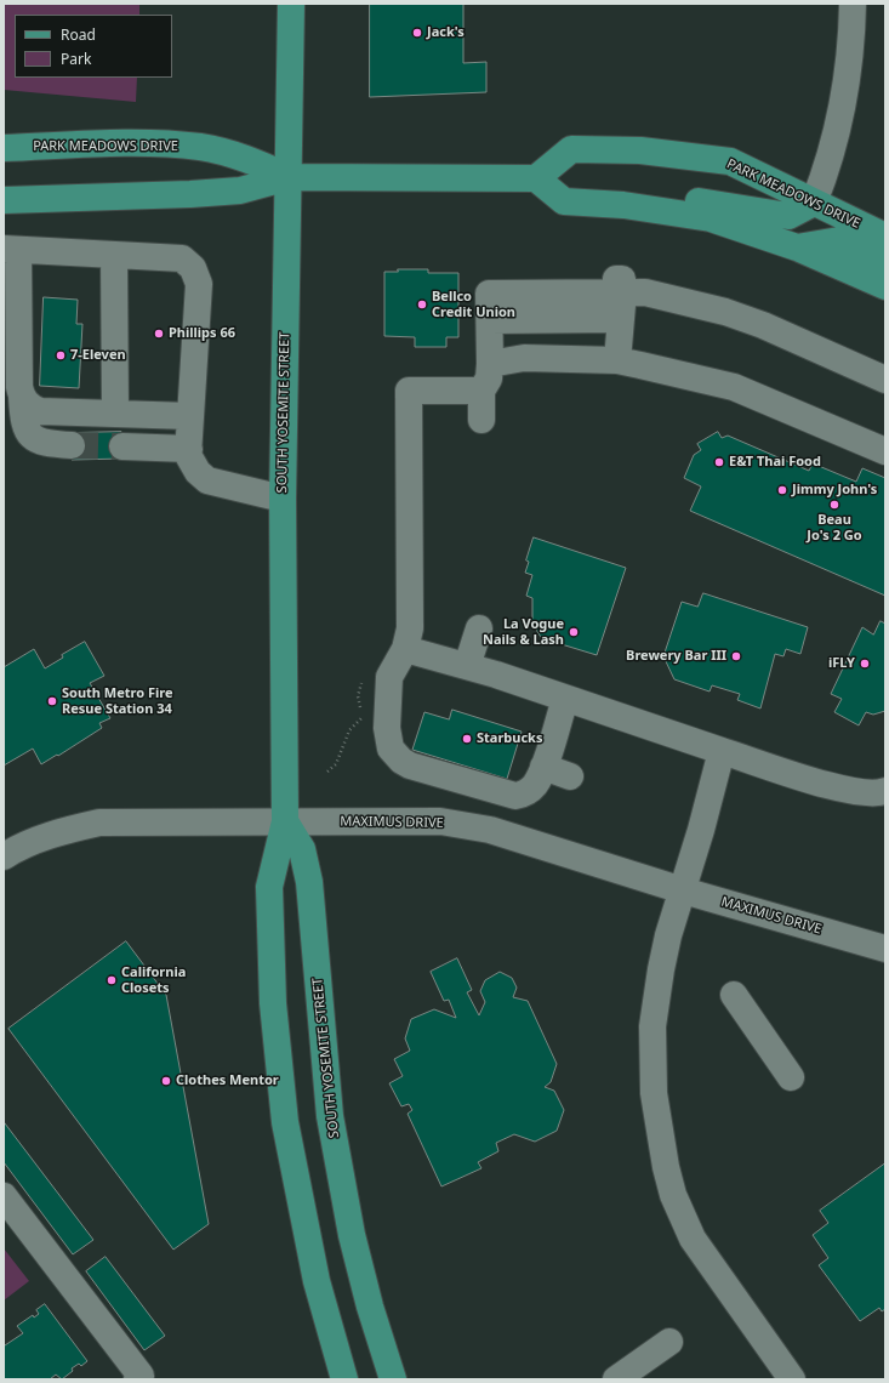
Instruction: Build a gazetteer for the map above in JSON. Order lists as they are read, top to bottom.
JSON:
{
  "streets": {
    "main road": ["PARK MEADOWS DRIVE", "SOUTH YOSEMITE STREET"],
    "street": ["MAXIMUS DRIVE"]
  },
  "crossings": [
    ["PARK MEADOWS DRIVE", "SOUTH YOSEMITE STREET"],
    ["SOUTH YOSEMITE STREET", "MAXIMUS DRIVE"]
  ],
  "places": [
    "Jack's",
    "Bellco Credit Union",
    "Phillips 66",
    "7-Eleven",
    "E&T Thai Food",
    "Jimmy John's",
    "Beau Jo's 2 Go",
    "La Vogue Nails & Lash",
    "Brewery Bar III",
    "iFLY",
    "South Metro Fire Resue Station 34",
    "Starbucks",
    "California Closets",
    "Clothes Mentor"
  ],
  "legend": ["Road", "Park"]
}
